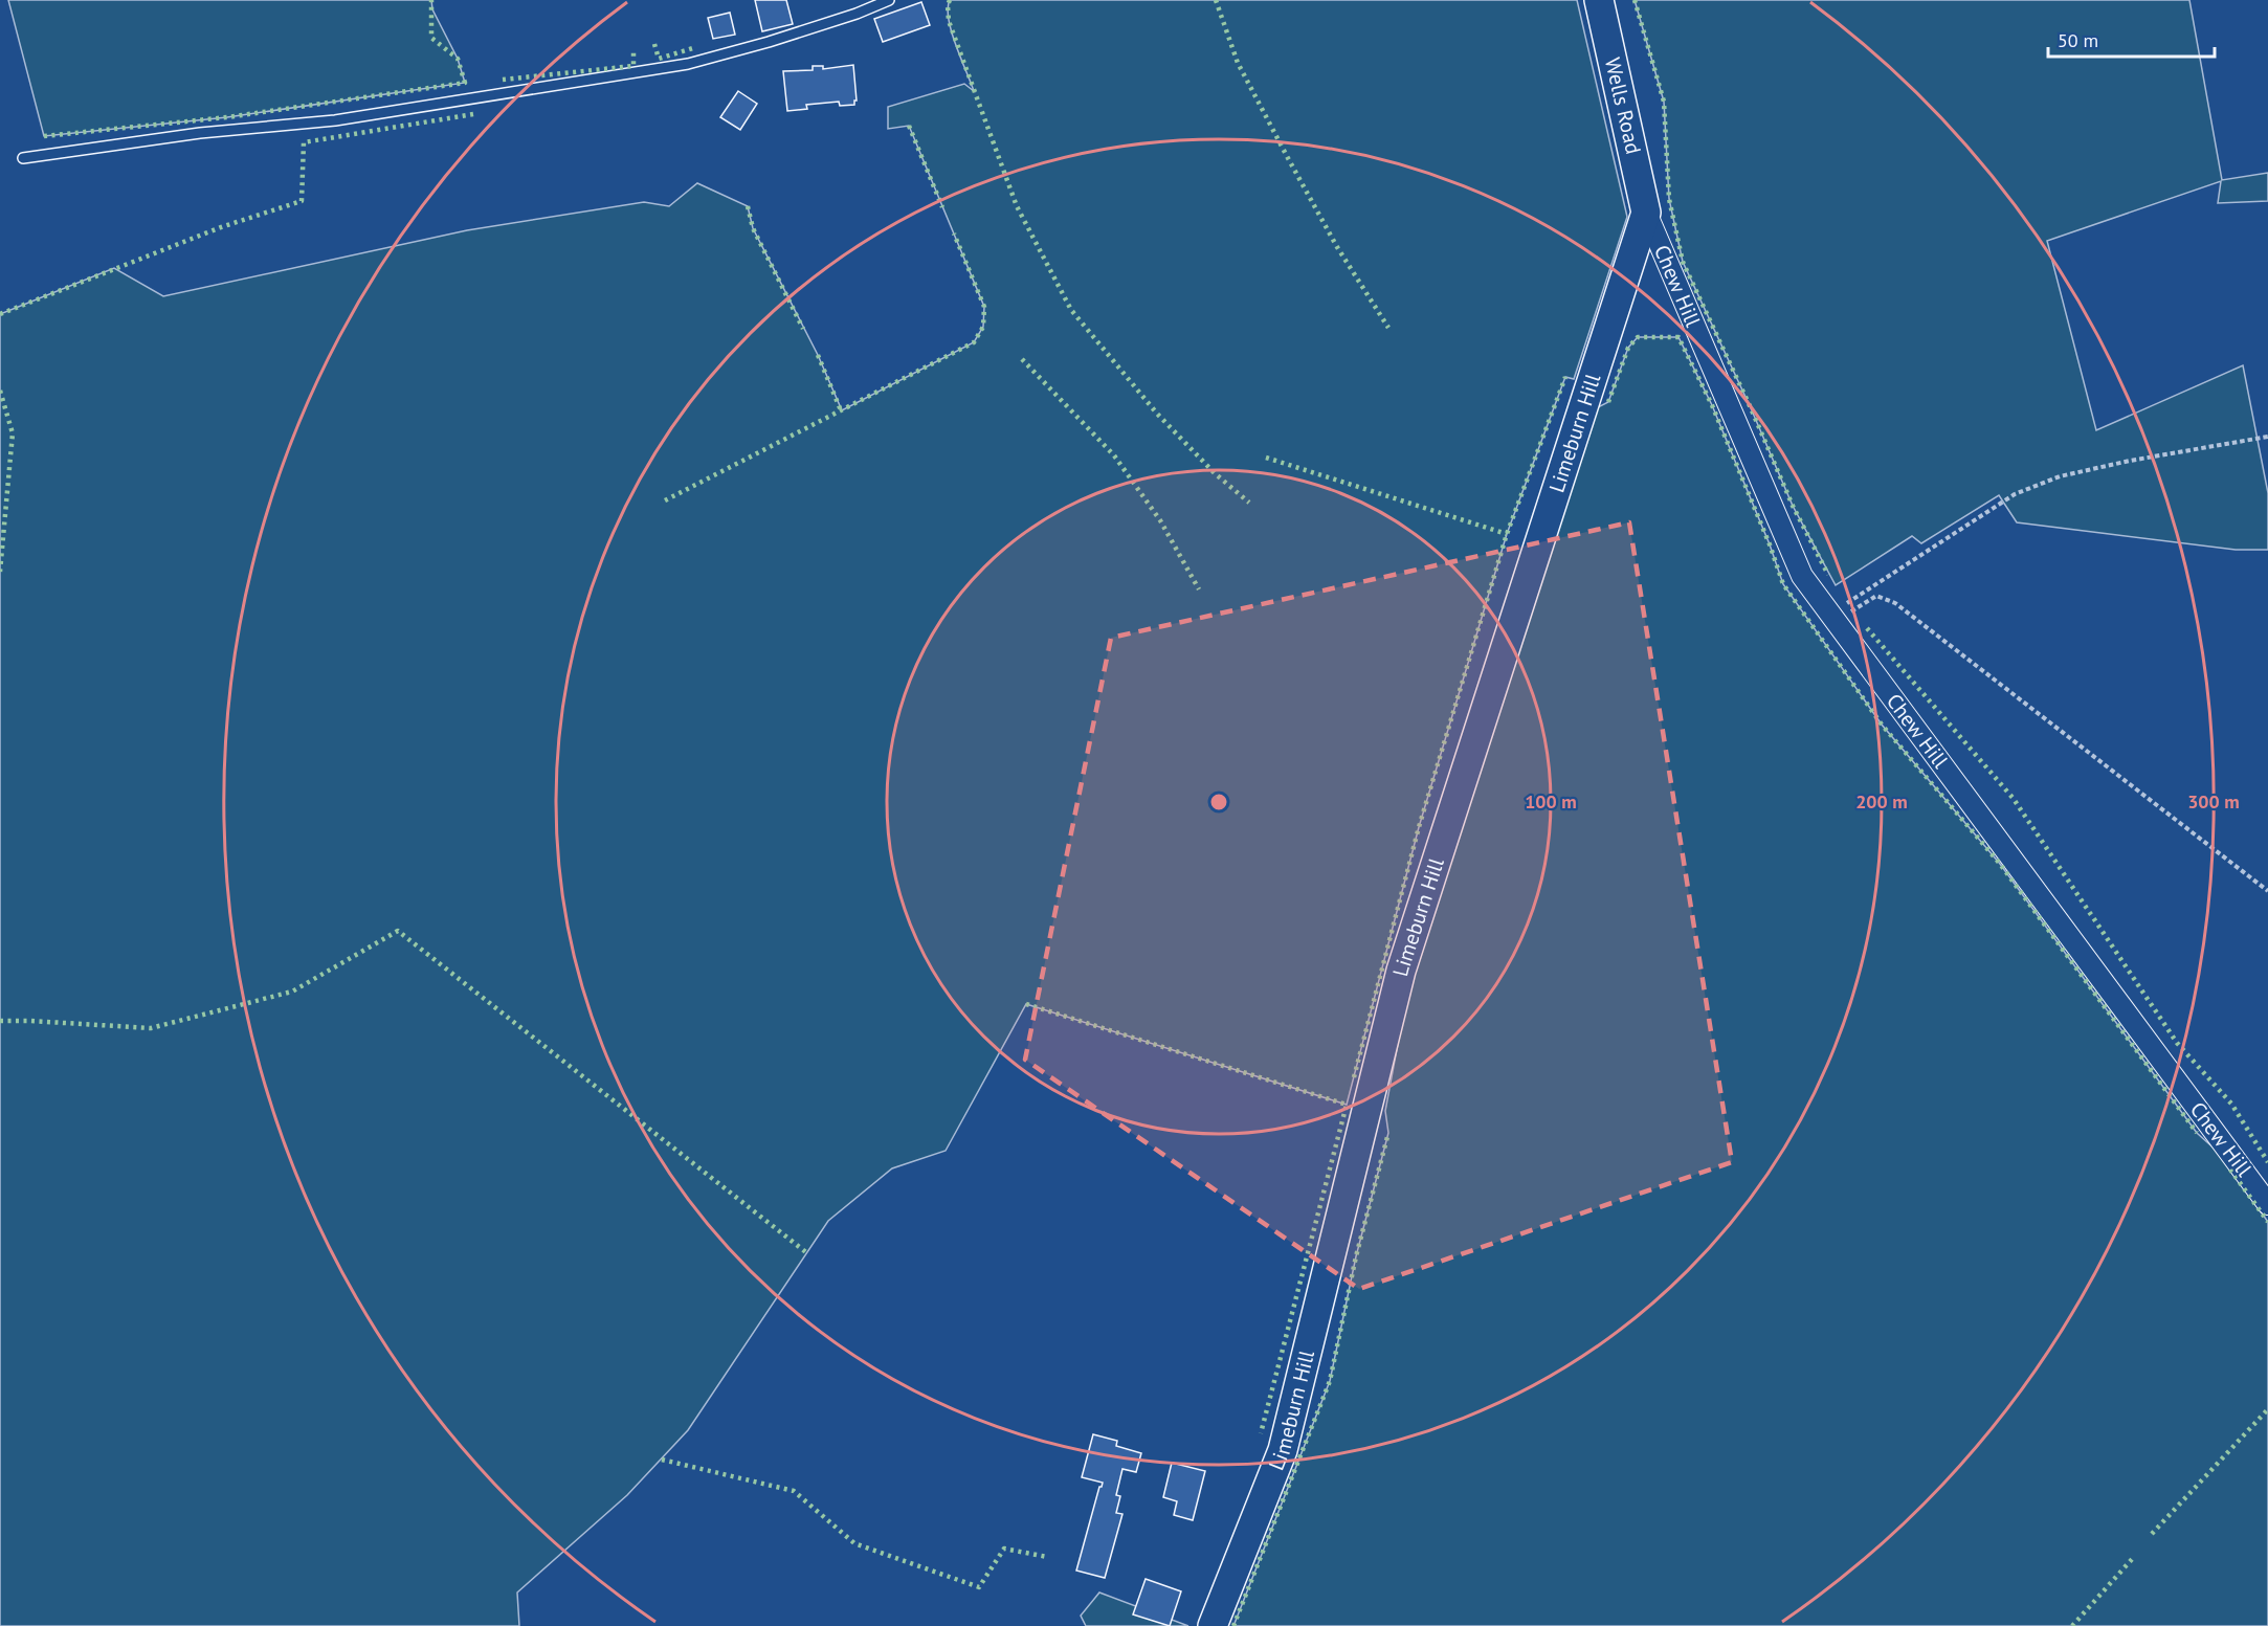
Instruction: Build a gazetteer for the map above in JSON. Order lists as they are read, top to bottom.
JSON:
{
  "streets": {
    "street": ["Wells Road", "Chew Hill", "Limeburn Hill"]
  },
  "crossings": [
    ["Wells Road", "Chew Hill"],
    ["Wells Road", "Limeburn Hill"],
    ["Chew Hill", "Limeburn Hill"]
  ],
  "scale_bar": "50 m",
  "rings": ["100 m", "200 m", "300 m"]
}
